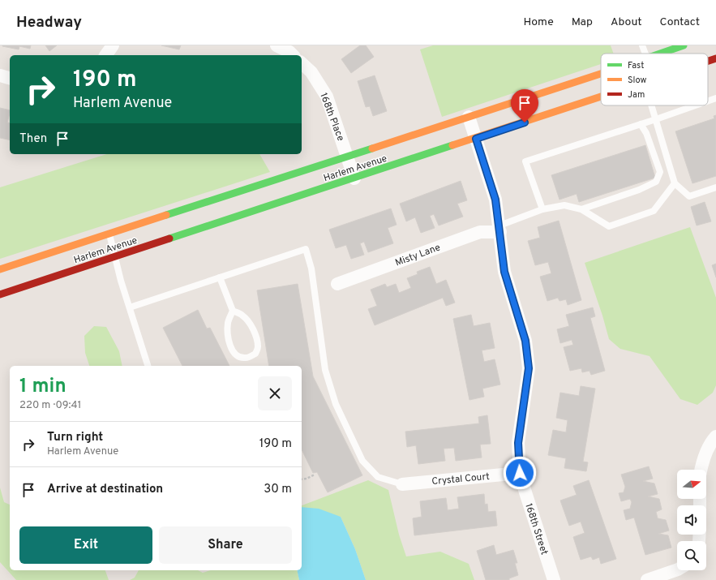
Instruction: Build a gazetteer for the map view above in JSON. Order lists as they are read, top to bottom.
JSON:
{
  "streets": {
    "main road": ["Harlem Avenue"],
    "street": [
      "168th Place",
      "Misty Lane",
      "Crystal Court",
      "168th Street"
    ]
  },
  "crossings": [
    ["168th Place", "Harlem Avenue"],
    ["Harlem Avenue", "168th Street"],
    ["Misty Lane", "168th Street"],
    ["Crystal Court", "168th Street"]
  ],
  "legend": ["Fast", "Slow", "Jam"],
  "north": "right",
  "page": {
    "header": "Headway",
    "nav": [
      "Home",
      "Map",
      "About",
      "Contact"
    ],
    "turn": ["190 m", "Harlem Avenue"],
    "then": "Then",
    "heading": ["1 min", "220 m · 09:41"],
    "list": [
      {
        "name": "Turn right",
        "note": "Harlem Avenue",
        "value": "190 m"
      },
      {
        "name": "Arrive at destination",
        "value": "30 m"
      }
    ],
    "buttons": ["Exit", "Share"]
  }
}
